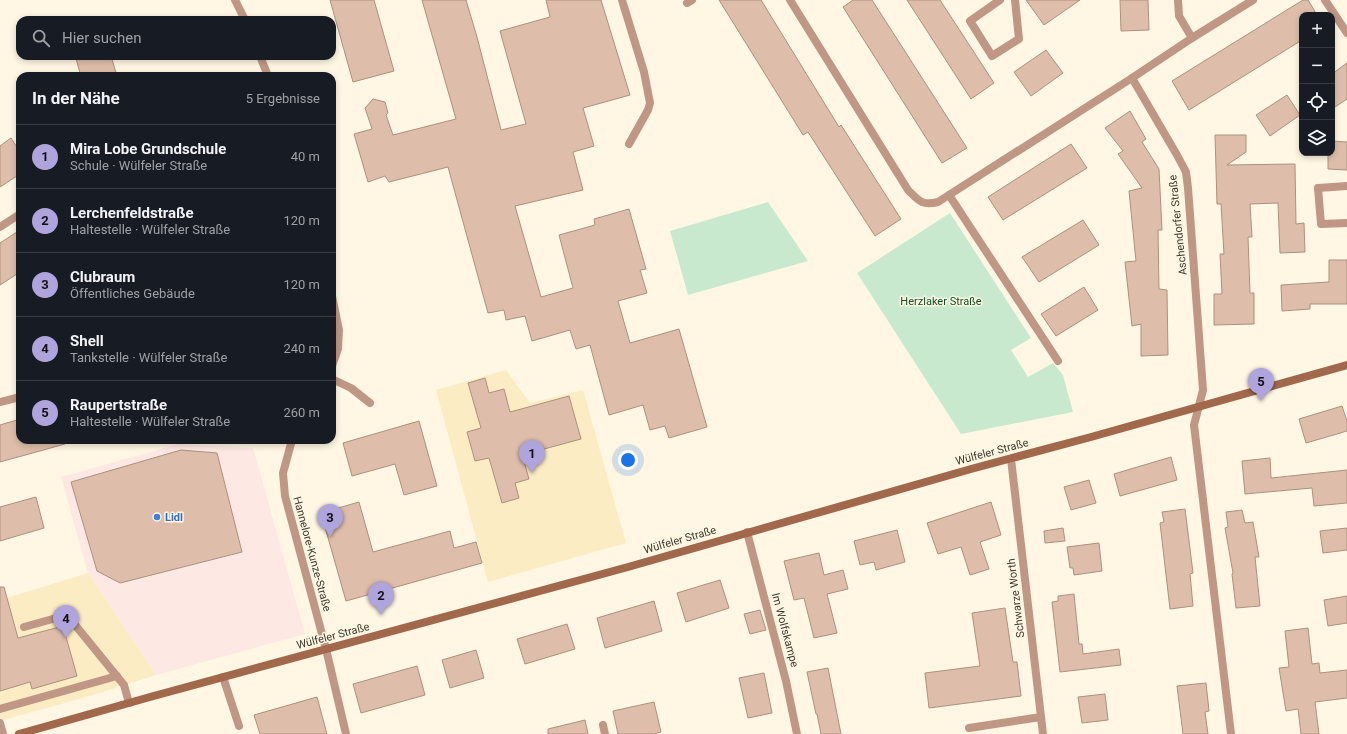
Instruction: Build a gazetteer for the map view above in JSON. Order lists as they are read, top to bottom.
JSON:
{
  "streets": {
    "main road": ["Wülfeler Straße"],
    "street": [
      "Aschendorfer Straße",
      "Hannelore-Kunze-Straße",
      "Schwarze Worth",
      "Im Wolfskampe"
    ]
  },
  "crossings": [
    ["Aschendorfer Straße", "Wülfeler Straße"],
    ["Wülfeler Straße", "Hannelore-Kunze-Straße"],
    ["Wülfeler Straße", "Schwarze Worth"],
    ["Wülfeler Straße", "Im Wolfskampe"]
  ],
  "parks": ["Herzlaker Straße"],
  "places": ["Lidl"],
  "page": {
    "map_buttons": ["+", "−"],
    "search": "Hier suchen",
    "heading": ["In der Nähe", "5 Ergebnisse"],
    "list": [
      {
        "mark": "1",
        "name": "Mira Lobe Grundschule",
        "note": "Schule · Wülfeler Straße",
        "value": "40 m"
      },
      {
        "mark": "2",
        "name": "Lerchenfeldstraße",
        "note": "Haltestelle · Wülfeler Straße",
        "value": "120 m"
      },
      {
        "mark": "3",
        "name": "Clubraum",
        "note": "Öffentliches Gebäude",
        "value": "120 m"
      },
      {
        "mark": "4",
        "name": "Shell",
        "note": "Tankstelle · Wülfeler Straße",
        "value": "240 m"
      },
      {
        "mark": "5",
        "name": "Raupertstraße",
        "note": "Haltestelle · Wülfeler Straße",
        "value": "260 m"
      }
    ],
    "pins": [
      "5",
      "1",
      "3",
      "2",
      "4"
    ]
  }
}
